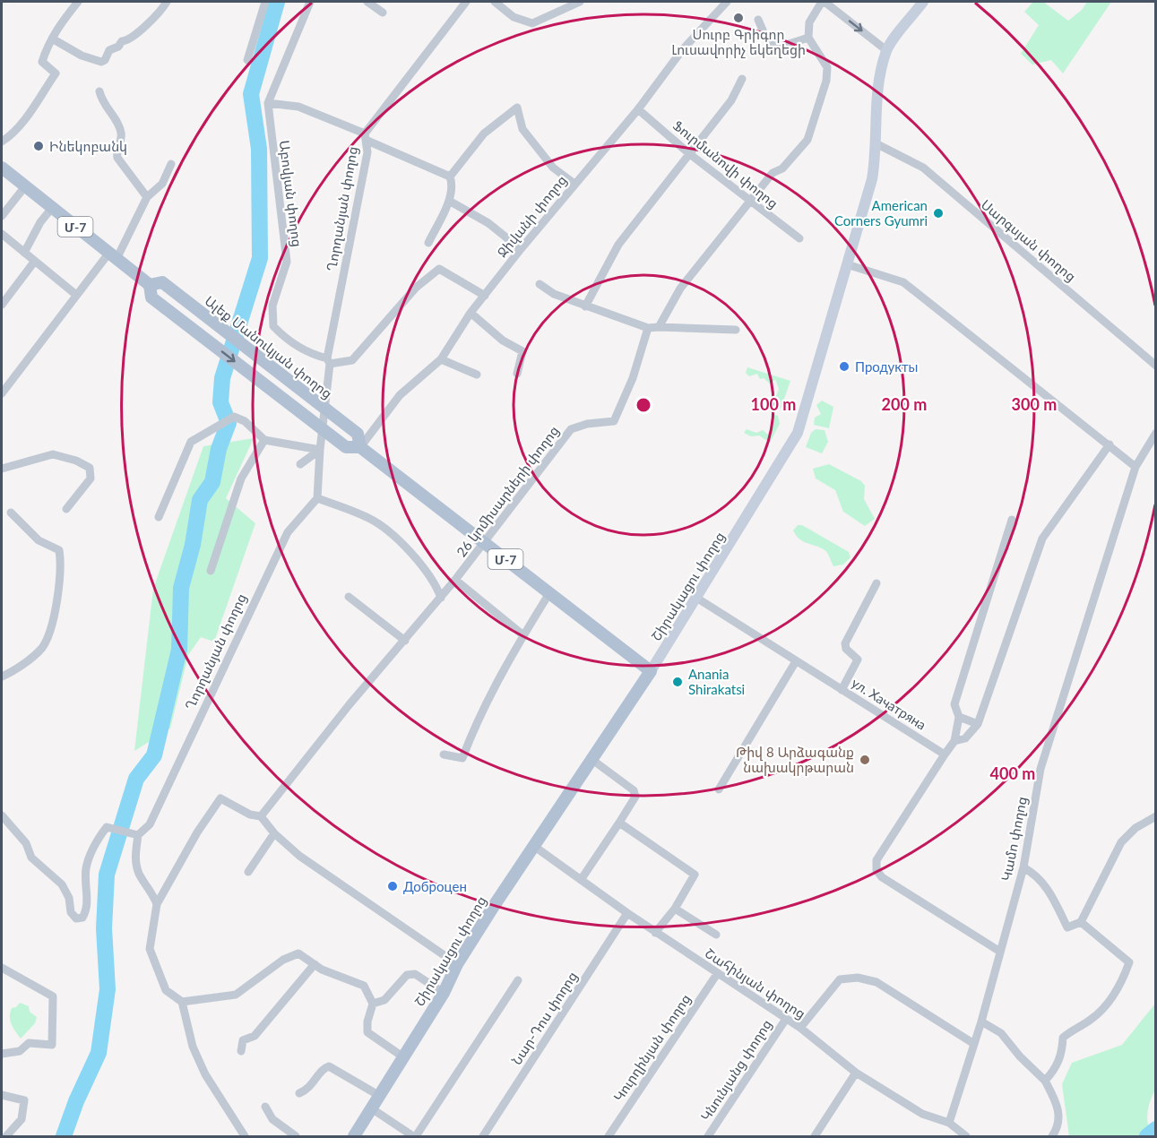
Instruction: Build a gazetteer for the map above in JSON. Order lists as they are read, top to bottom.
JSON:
{
  "streets": {
    "main road": ["Մ-7", "Ալեք Մանուկյան փողոց", "Շիրակացու փողոց"],
    "street": [
      "Ֆուրմանովի փողոց",
      "Աբովյան փողոց",
      "Ղորղանյան փողոց",
      "Ջիվանի փողոց",
      "Սարգսյան փողոց",
      "26 կոմիսարների փողոց",
      "ул. Хачатряна",
      "Կամո փողոց",
      "Շահինյան փողոց",
      "Նար-Դոս փողոց",
      "Կուրղինյան փողոց",
      "Կնունյանց փողոց"
    ]
  },
  "crossings": [
    ["Ֆուրմանովի փողոց", "Ջիվանի փողոց"],
    ["Աբովյան փողոց", "Ղորղանյան փողոց"],
    ["Ջիվանի փողոց", "Ալեք Մանուկյան փողոց"],
    ["Սարգսյան փողոց", "Շիրակացու փողոց"],
    ["Ալեք Մանուկյան փողոց", "26 կոմիսարների փողոց"],
    ["Ալեք Մանուկյան փողոց", "Շիրակացու փողոց"],
    ["Շիրակացու փողոց", "ул. Хачатряна"],
    ["Շիրակացու փողոց", "Շահինյան փողոց"],
    ["Կամո փողոց", "Շահինյան փողոց"],
    ["Շահինյան փողոց", "Նար-Դոս փողոց"],
    ["Շահինյան փողոց", "Կուրղինյան փողոց"],
    ["Շահինյան փողոց", "Կնունյանց փողոց"]
  ],
  "places": [
    "Սուրբ Գրիգոր Լուսավորիչ եկեղեցի",
    "Ինեկոբանկ",
    "American Corners Gyumri",
    "Продукты",
    "Anania Shirakatsi",
    "Թիվ 8 Արձագանք նախակրթարան",
    "Доброцен"
  ],
  "rings": [
    "100 m",
    "200 m",
    "300 m",
    "400 m"
  ]
}
